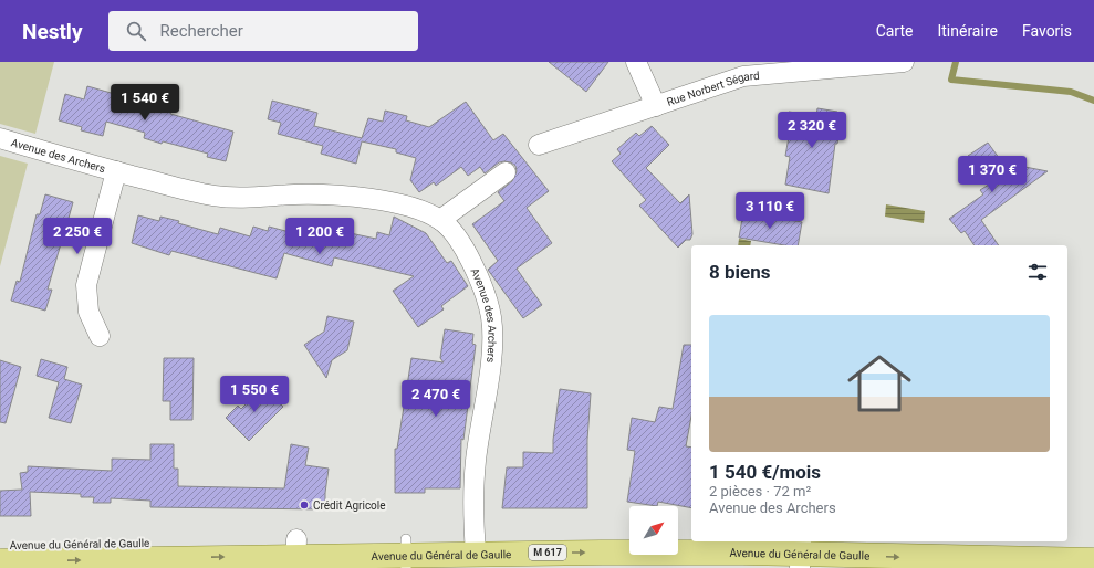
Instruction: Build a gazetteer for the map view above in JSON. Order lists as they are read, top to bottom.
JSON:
{
  "streets": {
    "main road": ["Avenue du Général de Gaulle", "M 617"],
    "street": ["Rue Norbert Ségard", "Avenue des Archers"]
  },
  "crossings": [
    ["Avenue des Archers", "Avenue du Général de Gaulle"]
  ],
  "places": ["Crédit Agricole"],
  "north": "top right",
  "page": {
    "header": "Nestly",
    "search": "Rechercher",
    "nav": ["Carte", "Itinéraire", "Favoris"],
    "price": [
      "1 540 €",
      "2 320 €",
      "1 370 €",
      "3 110 €",
      "2 250 €",
      "1 200 €",
      "1 550 €",
      "2 470 €"
    ],
    "heading": "8 biens",
    "list": [
      {
        "name": "1 540 €/mois",
        "note": "2 pièces · 72 m² · Avenue des Archers"
      }
    ]
  }
}
